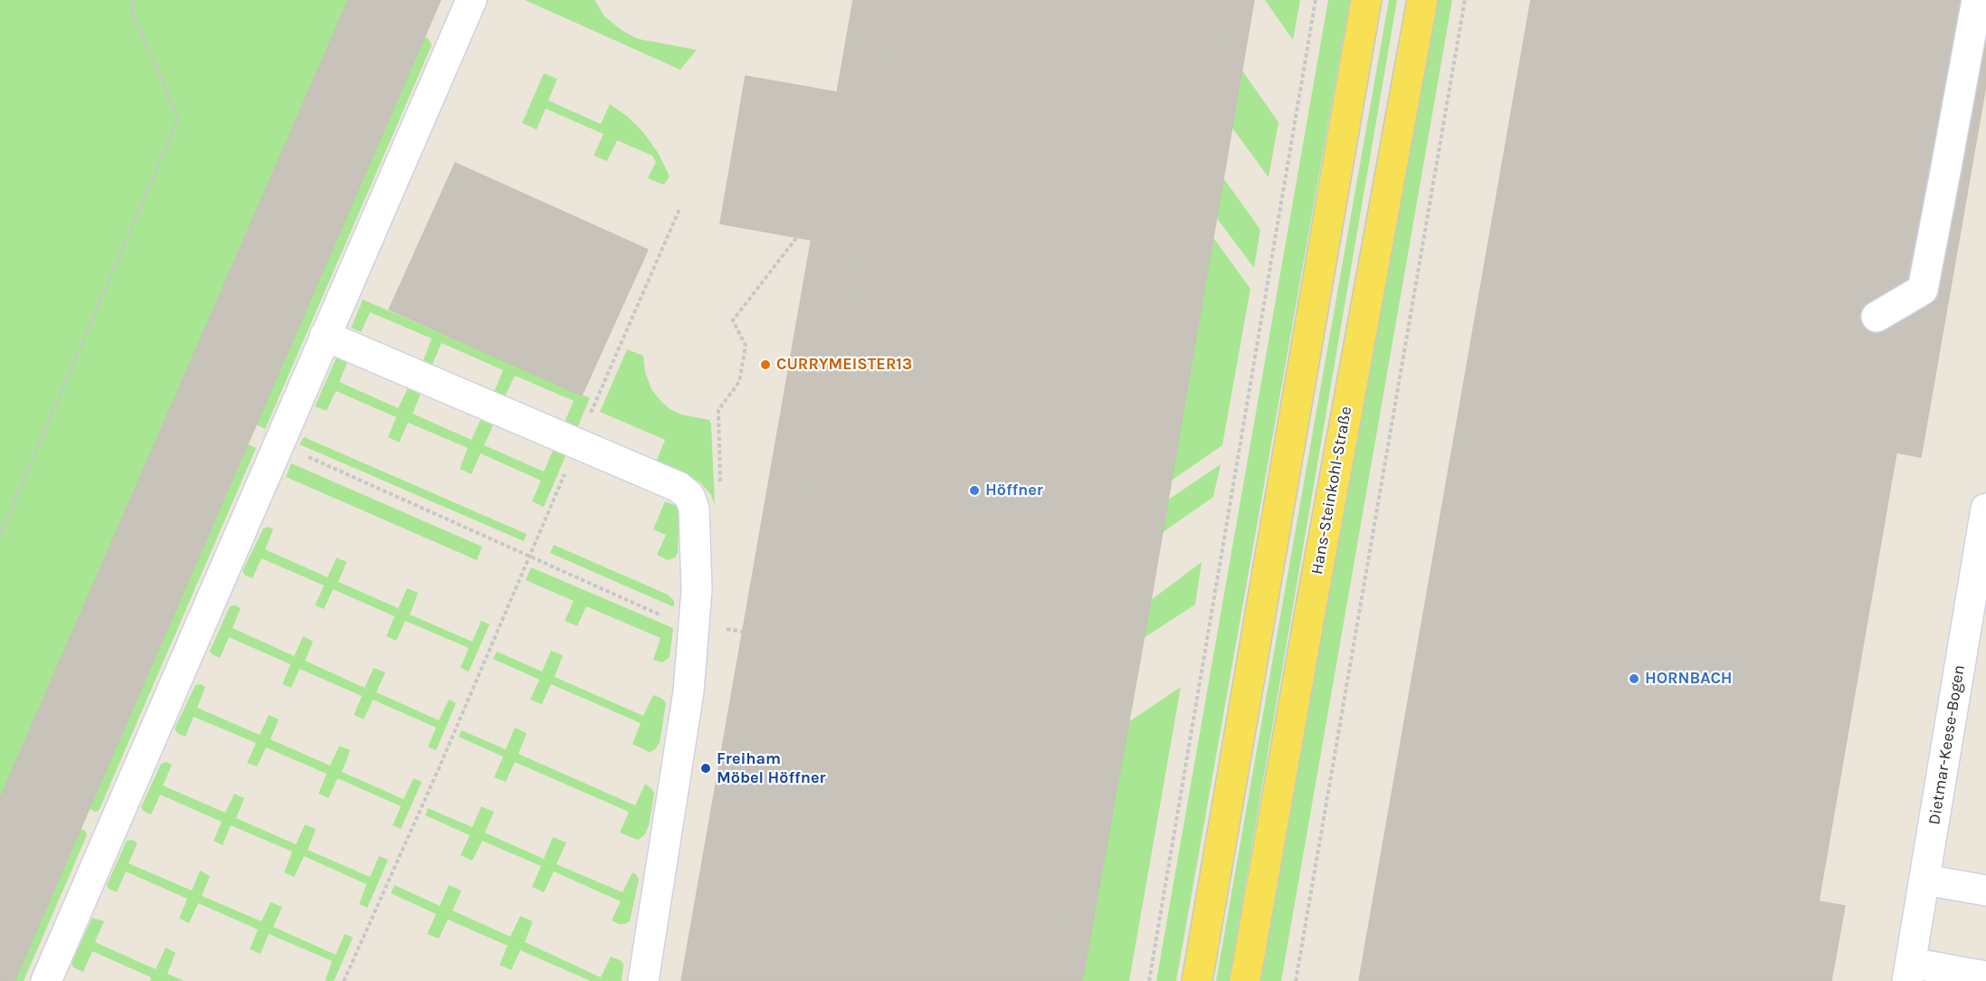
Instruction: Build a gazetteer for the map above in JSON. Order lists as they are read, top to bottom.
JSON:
{
  "streets": {
    "main road": ["Hans-Steinkohl-Straße"],
    "street": ["Dietmar-Keese-Bogen"]
  },
  "places": [
    "CURRYMEISTER13",
    "Höffner",
    "HORNBACH",
    "Freiham Möbel Höffner"
  ]
}
